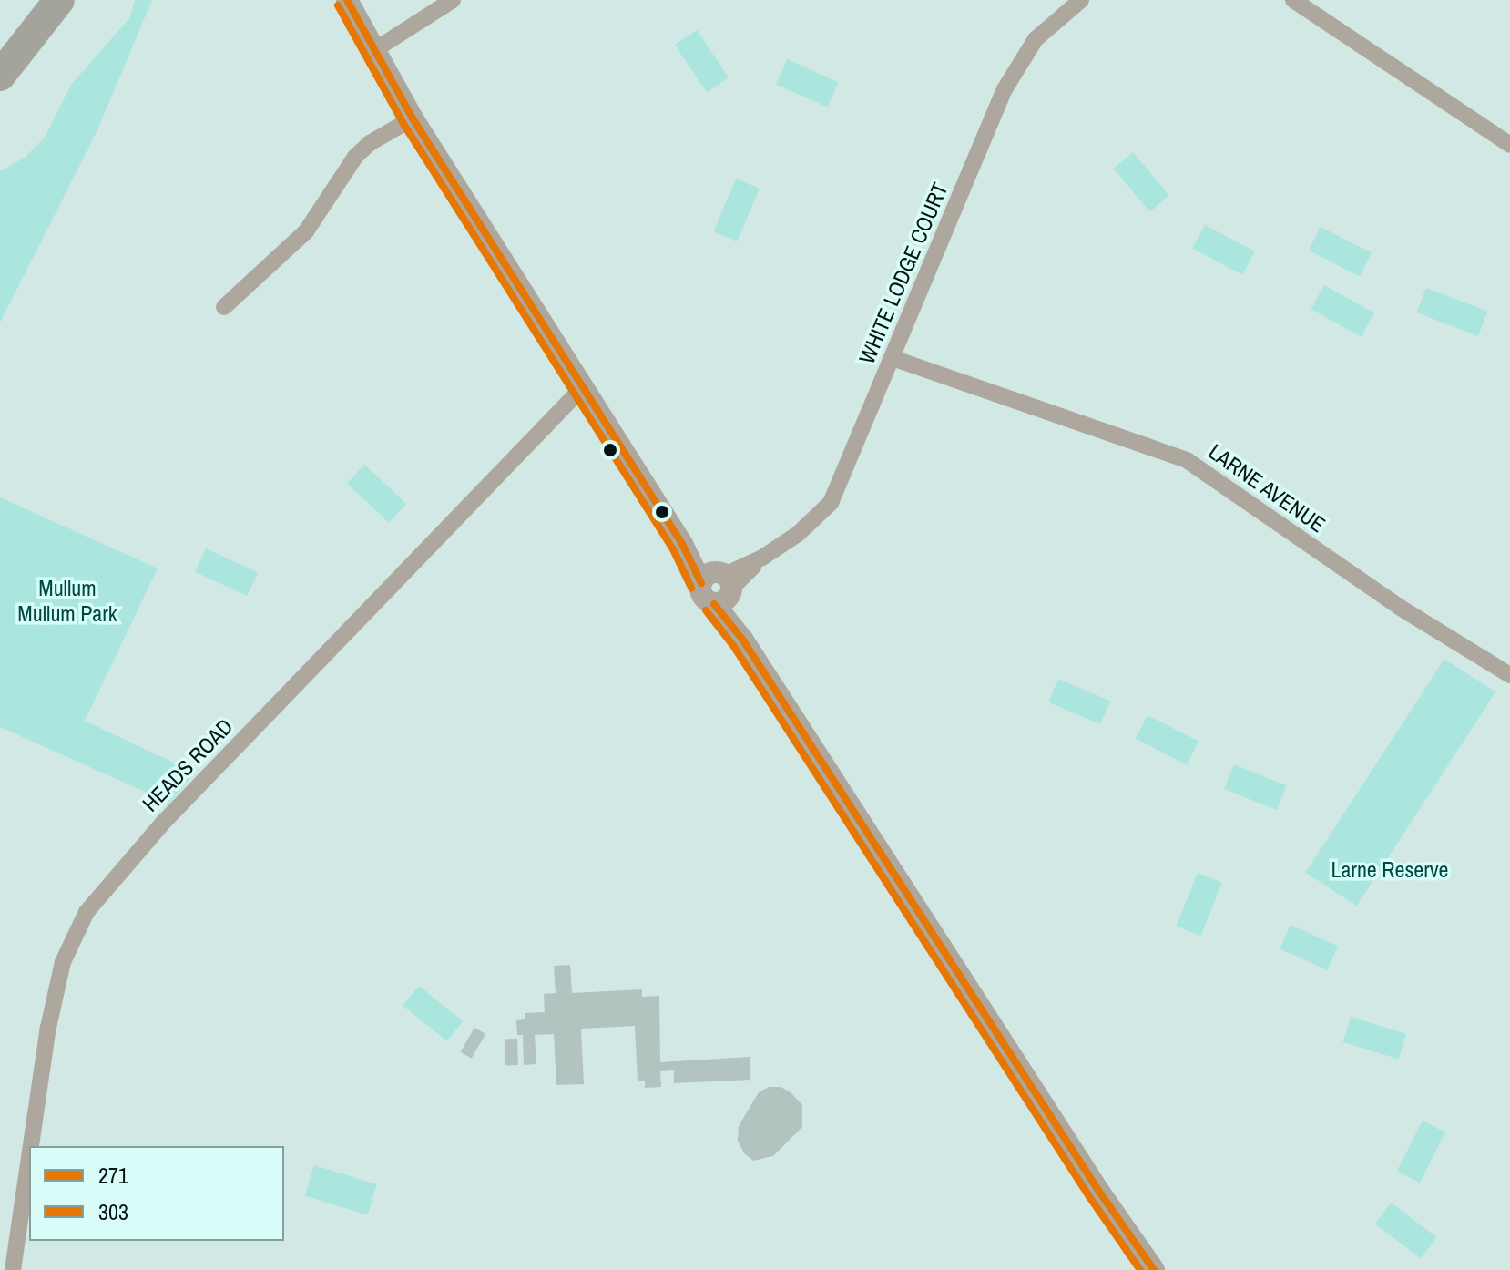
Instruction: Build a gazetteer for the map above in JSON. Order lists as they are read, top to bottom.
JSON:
{
  "streets": {
    "street": ["WHITE LODGE COURT", "LARNE AVENUE", "HEADS ROAD"]
  },
  "crossings": [
    ["WHITE LODGE COURT", "LARNE AVENUE"]
  ],
  "parks": ["Mullum Mullum Park", "Larne Reserve"],
  "lines": ["transit line 271", "transit line 303"],
  "legend": ["271", "303"]
}
